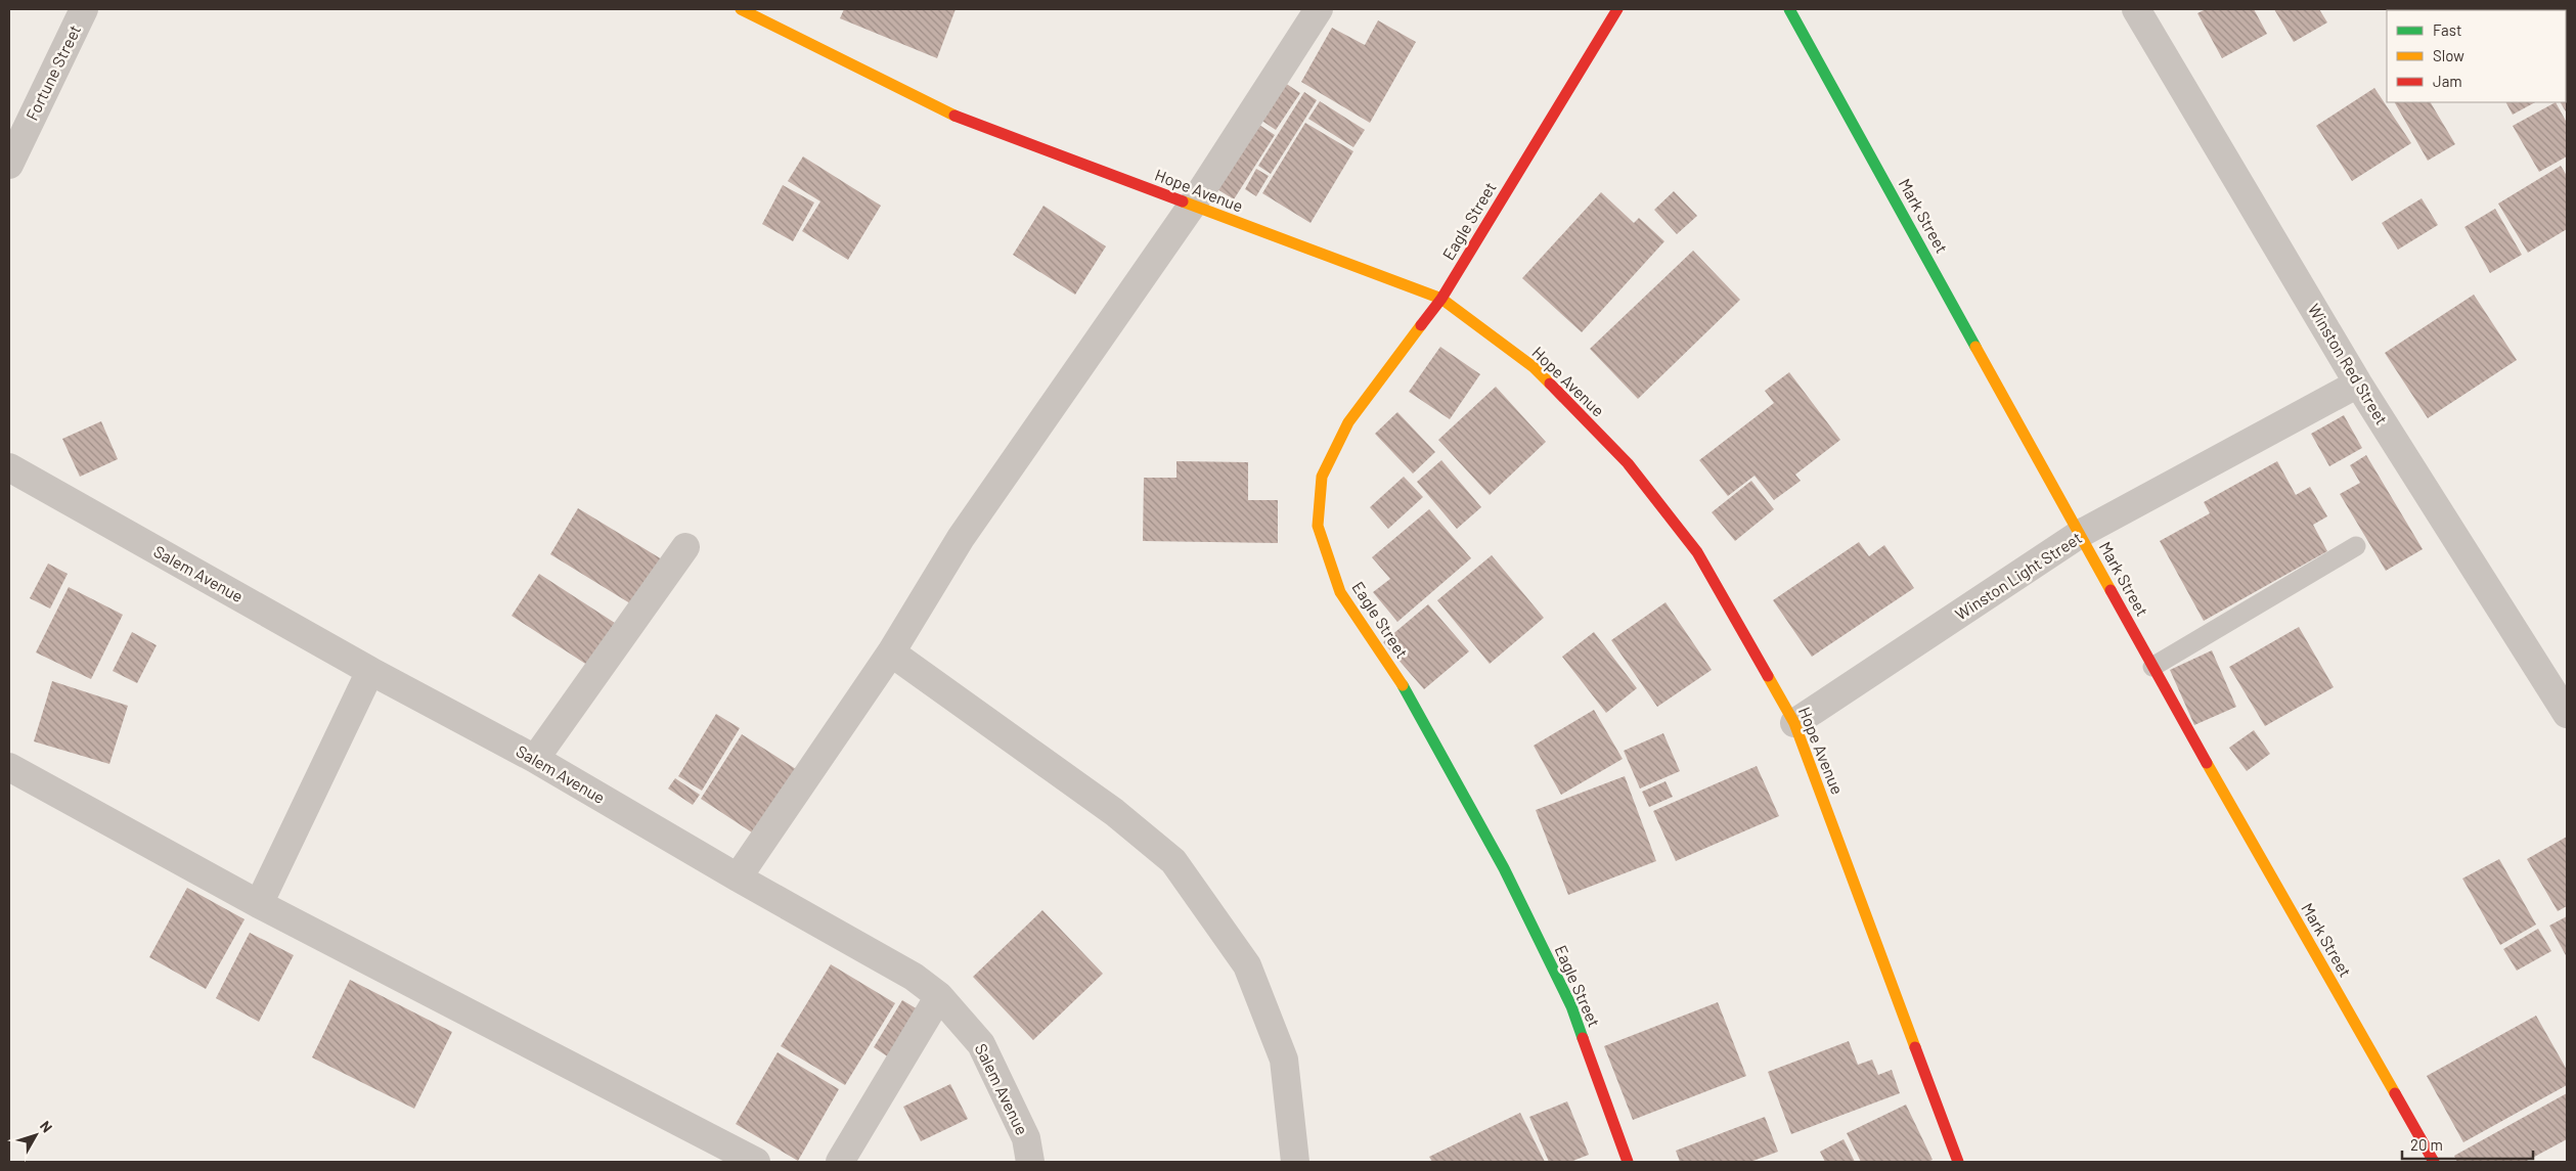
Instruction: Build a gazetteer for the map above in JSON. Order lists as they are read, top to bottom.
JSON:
{
  "streets": {
    "street": [
      "Fortune Street",
      "Hope Avenue",
      "Mark Street",
      "Eagle Street",
      "Winston Red Street",
      "Salem Avenue",
      "Winston Light Street"
    ]
  },
  "crossings": [
    ["Hope Avenue", "Eagle Street"],
    ["Hope Avenue", "Winston Light Street"],
    ["Mark Street", "Winston Light Street"],
    ["Winston Red Street", "Winston Light Street"]
  ],
  "legend": ["Fast", "Slow", "Jam"],
  "scale_bar": "20 m",
  "north": "top right"
}
